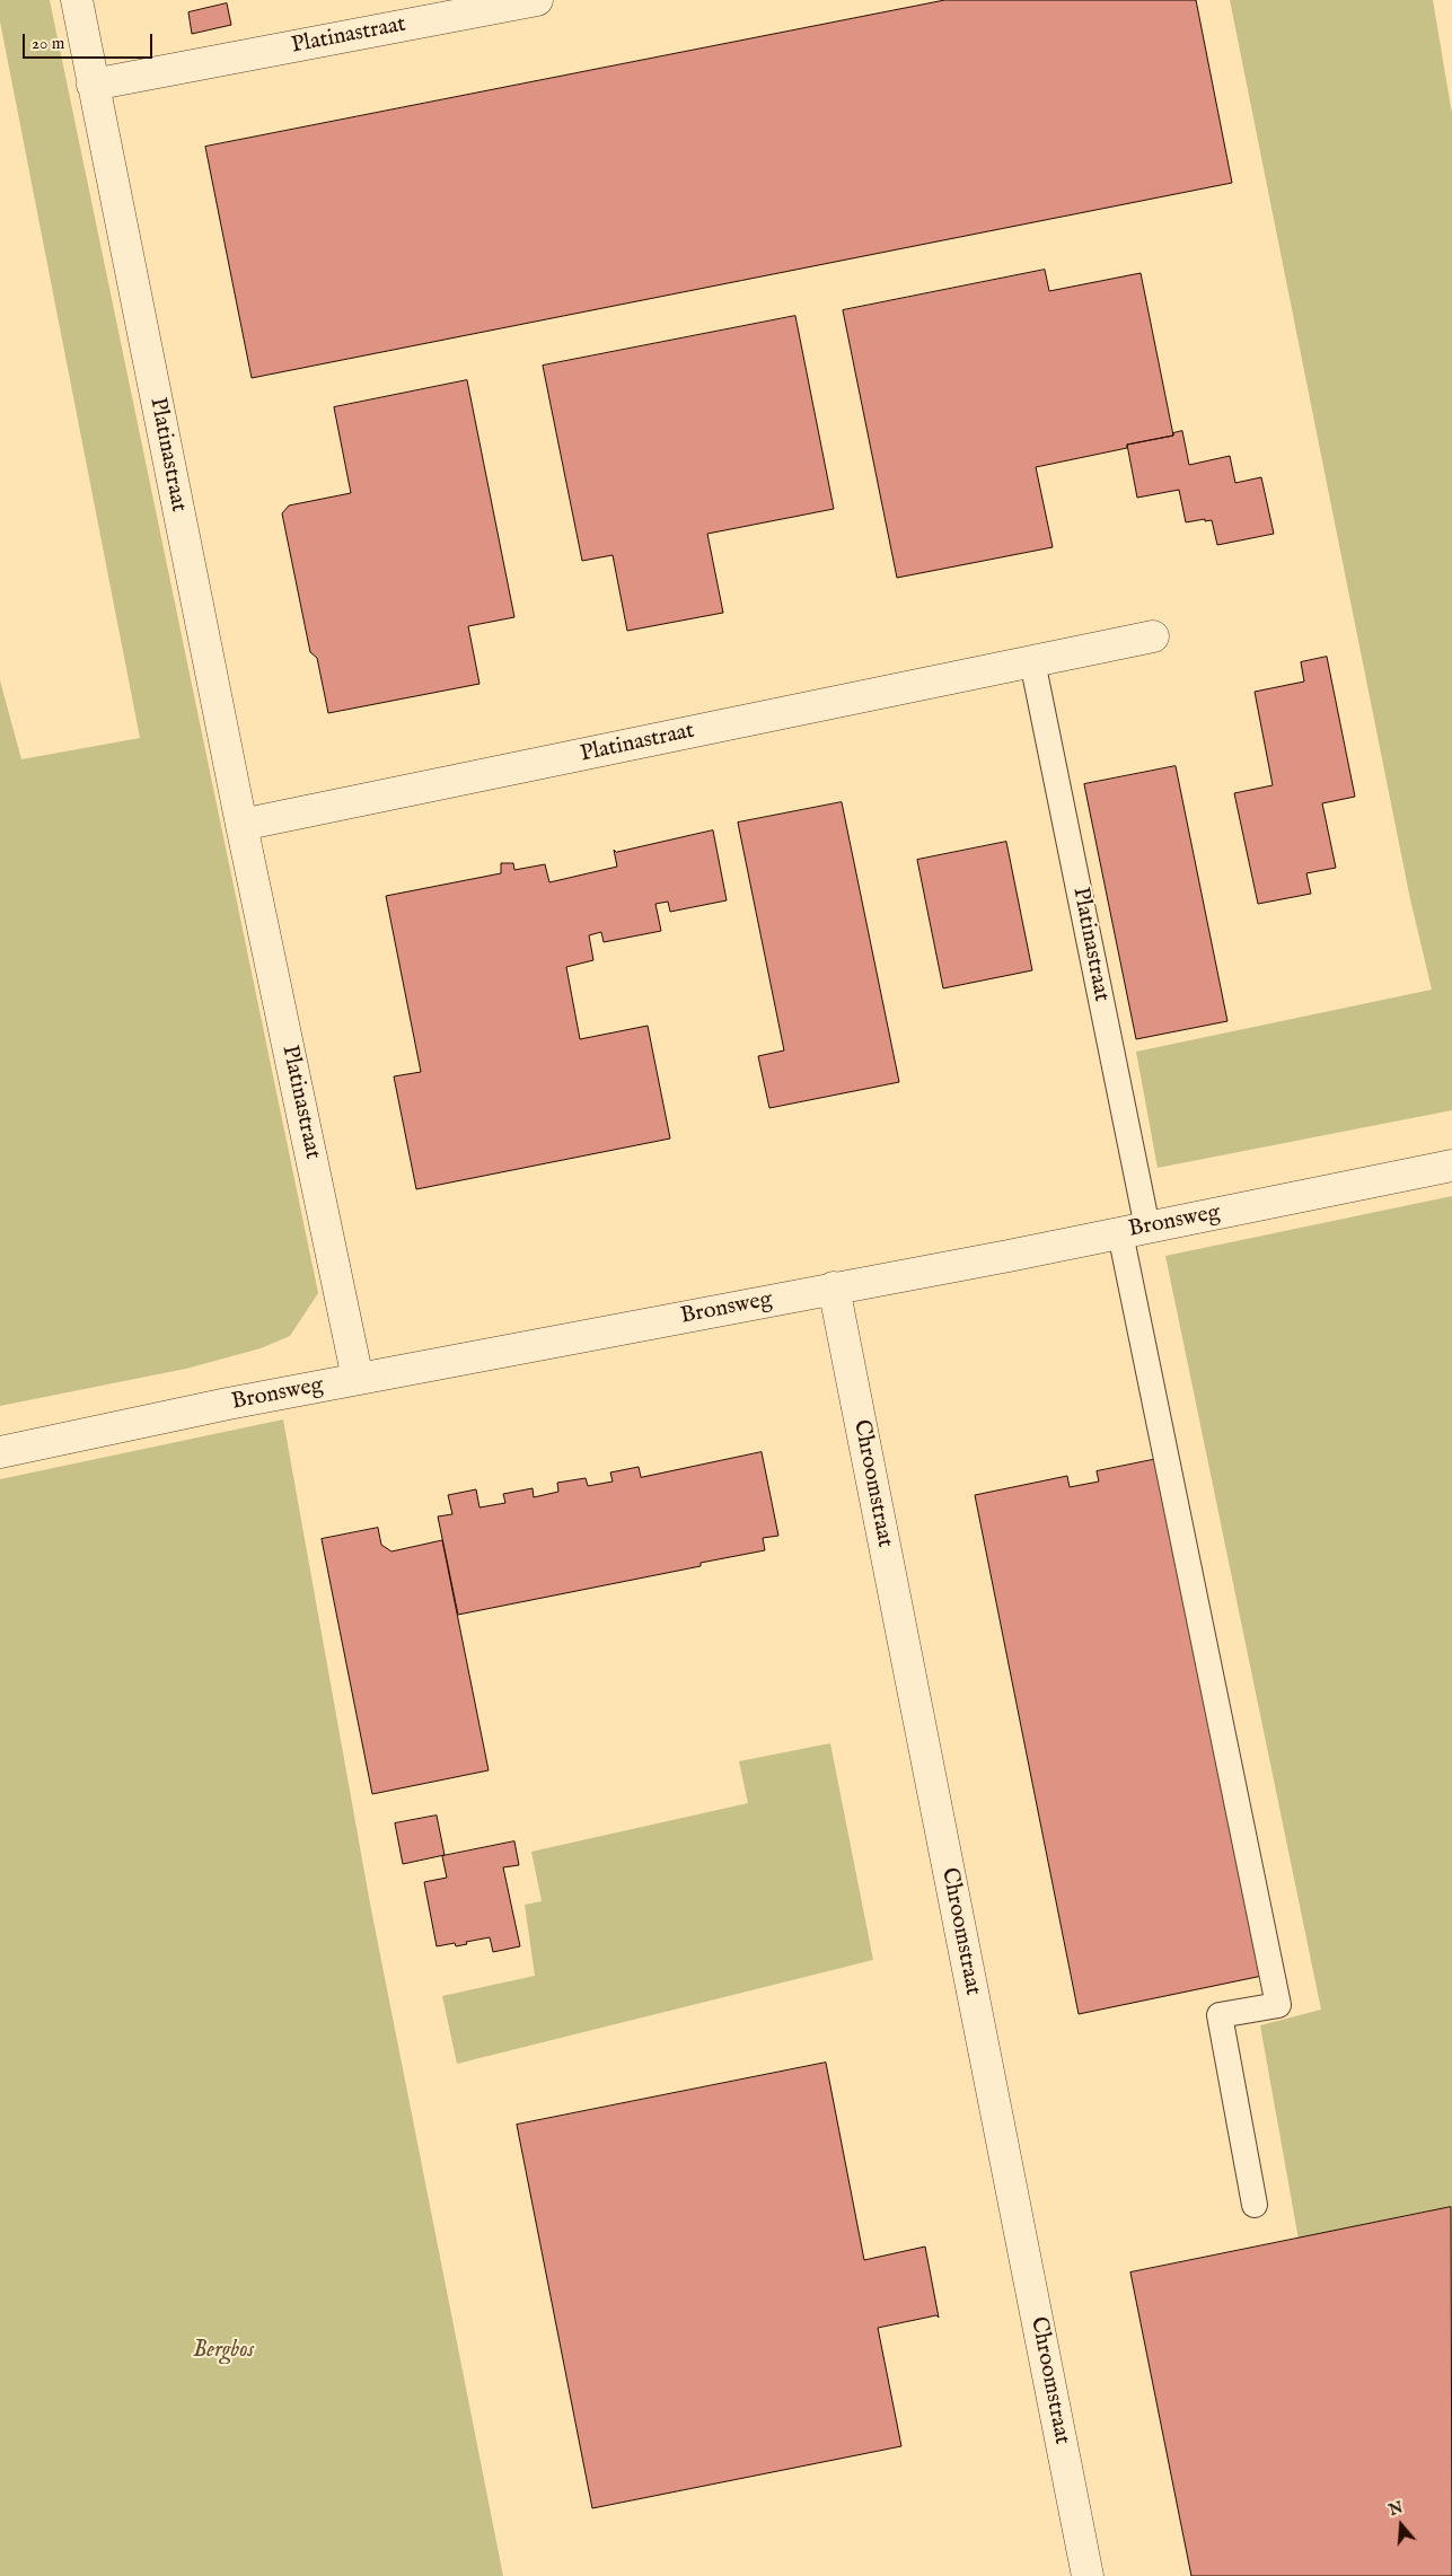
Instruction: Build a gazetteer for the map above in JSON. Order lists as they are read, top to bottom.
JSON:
{
  "streets": {
    "street": ["Platinastraat", "Bronsweg", "Chroomstraat"]
  },
  "crossings": [
    ["Platinastraat", "Bronsweg"],
    ["Bronsweg", "Chroomstraat"]
  ],
  "parks": ["Bergbos"],
  "scale_bar": "20 m",
  "north": "top"
}
